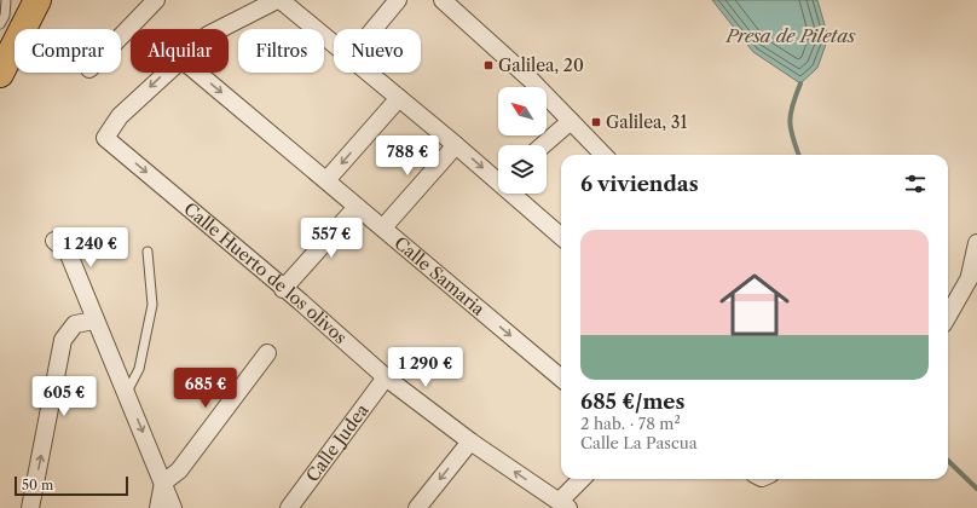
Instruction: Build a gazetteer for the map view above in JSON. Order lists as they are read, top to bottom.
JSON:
{
  "streets": {
    "street": ["Calle Huerto de los olivos", "Calle Samaria", "Calle Judea"]
  },
  "crossings": [
    ["Calle Huerto de los olivos", "Calle Judea"]
  ],
  "water": ["Presa de Piletas"],
  "places": {
    "transit": ["Galilea, 20", "Galilea, 31"]
  },
  "scale_bar": "50 m",
  "north": "top left",
  "page": {
    "chip": [
      "Comprar",
      "Alquilar",
      "Filtros",
      "Nuevo"
    ],
    "price": [
      "788 €",
      "557 €",
      "1 240 €",
      "1 290 €",
      "685 €",
      "605 €"
    ],
    "heading": "6 viviendas",
    "list": [
      {
        "name": "685 €/mes",
        "note": "2 hab. · 78 m² · Calle La Pascua"
      }
    ],
    "scale": "50 m"
  }
}
